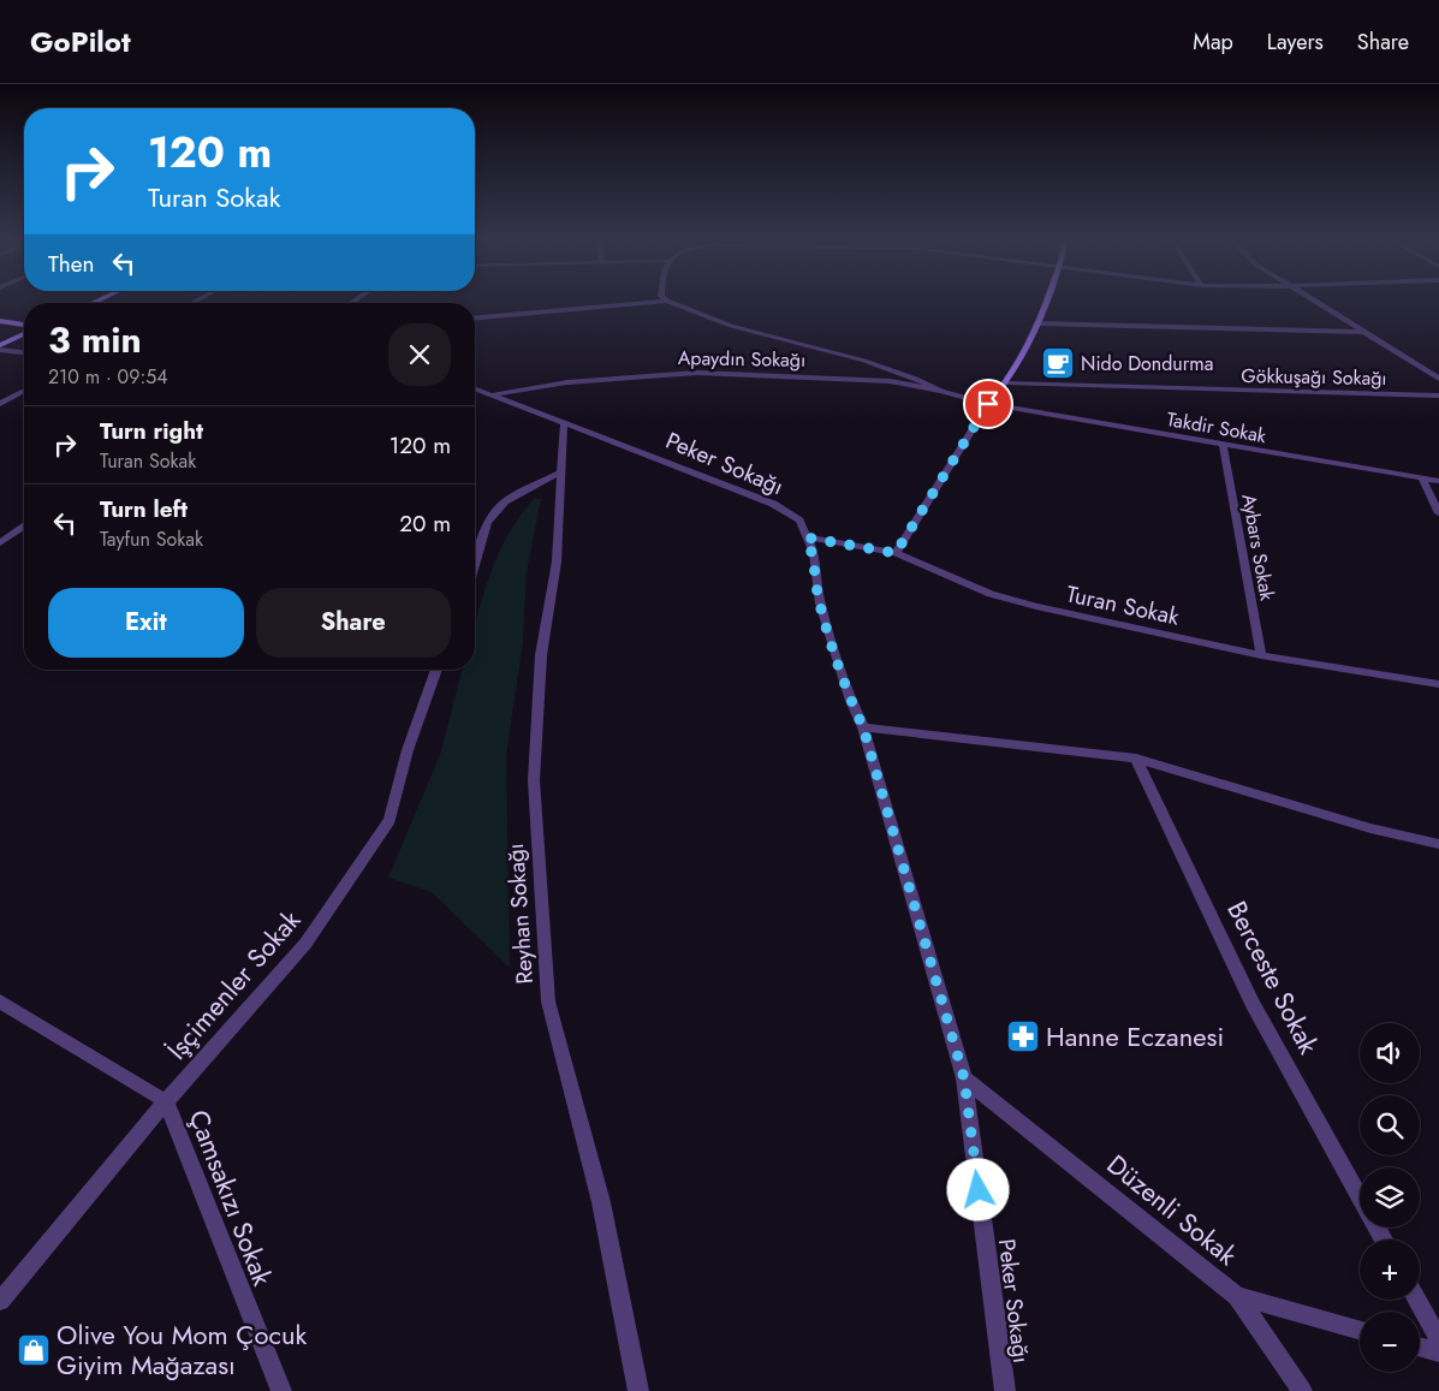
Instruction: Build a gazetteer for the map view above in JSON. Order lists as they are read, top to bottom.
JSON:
{
  "streets": {
    "street": [
      "Apaydın Sokağı",
      "Gökkuşağı Sokağı",
      "Takdir Sokak",
      "Peker Sokağı",
      "Aybars Sokak",
      "Turan Sokak",
      "Reyhan Sokağı",
      "Berceste Sokak",
      "İşçimenler Sokak",
      "Çamsakızı Sokak",
      "Düzenli Sokak"
    ]
  },
  "crossings": [
    ["Apaydın Sokağı", "Takdir Sokak"],
    ["Apaydın Sokağı", "Peker Sokağı"],
    ["Takdir Sokak", "Aybars Sokak"],
    ["Peker Sokağı", "Turan Sokak"],
    ["Peker Sokağı", "Reyhan Sokağı"],
    ["Peker Sokağı", "Düzenli Sokak"],
    ["Aybars Sokak", "Turan Sokak"],
    ["İşçimenler Sokak", "Çamsakızı Sokak"]
  ],
  "places": {
    "cafe": ["Nido Dondurma"],
    "pharmacy": ["Hanne Eczanesi"],
    "shop": ["Olive You Mom Çocuk Giyim Mağazası"]
  },
  "page": {
    "header": "GoPilot",
    "nav": ["Map", "Layers", "Share"],
    "turn": ["120 m", "Turan Sokak"],
    "then": "Then",
    "heading": ["3 min", "210 m · 09:54"],
    "list": [
      {
        "name": "Turn right",
        "note": "Turan Sokak",
        "value": "120 m"
      },
      {
        "name": "Turn left",
        "note": "Tayfun Sokak",
        "value": "20 m"
      }
    ],
    "buttons": ["Exit", "Share"],
    "map_buttons": ["+", "−"]
  }
}
